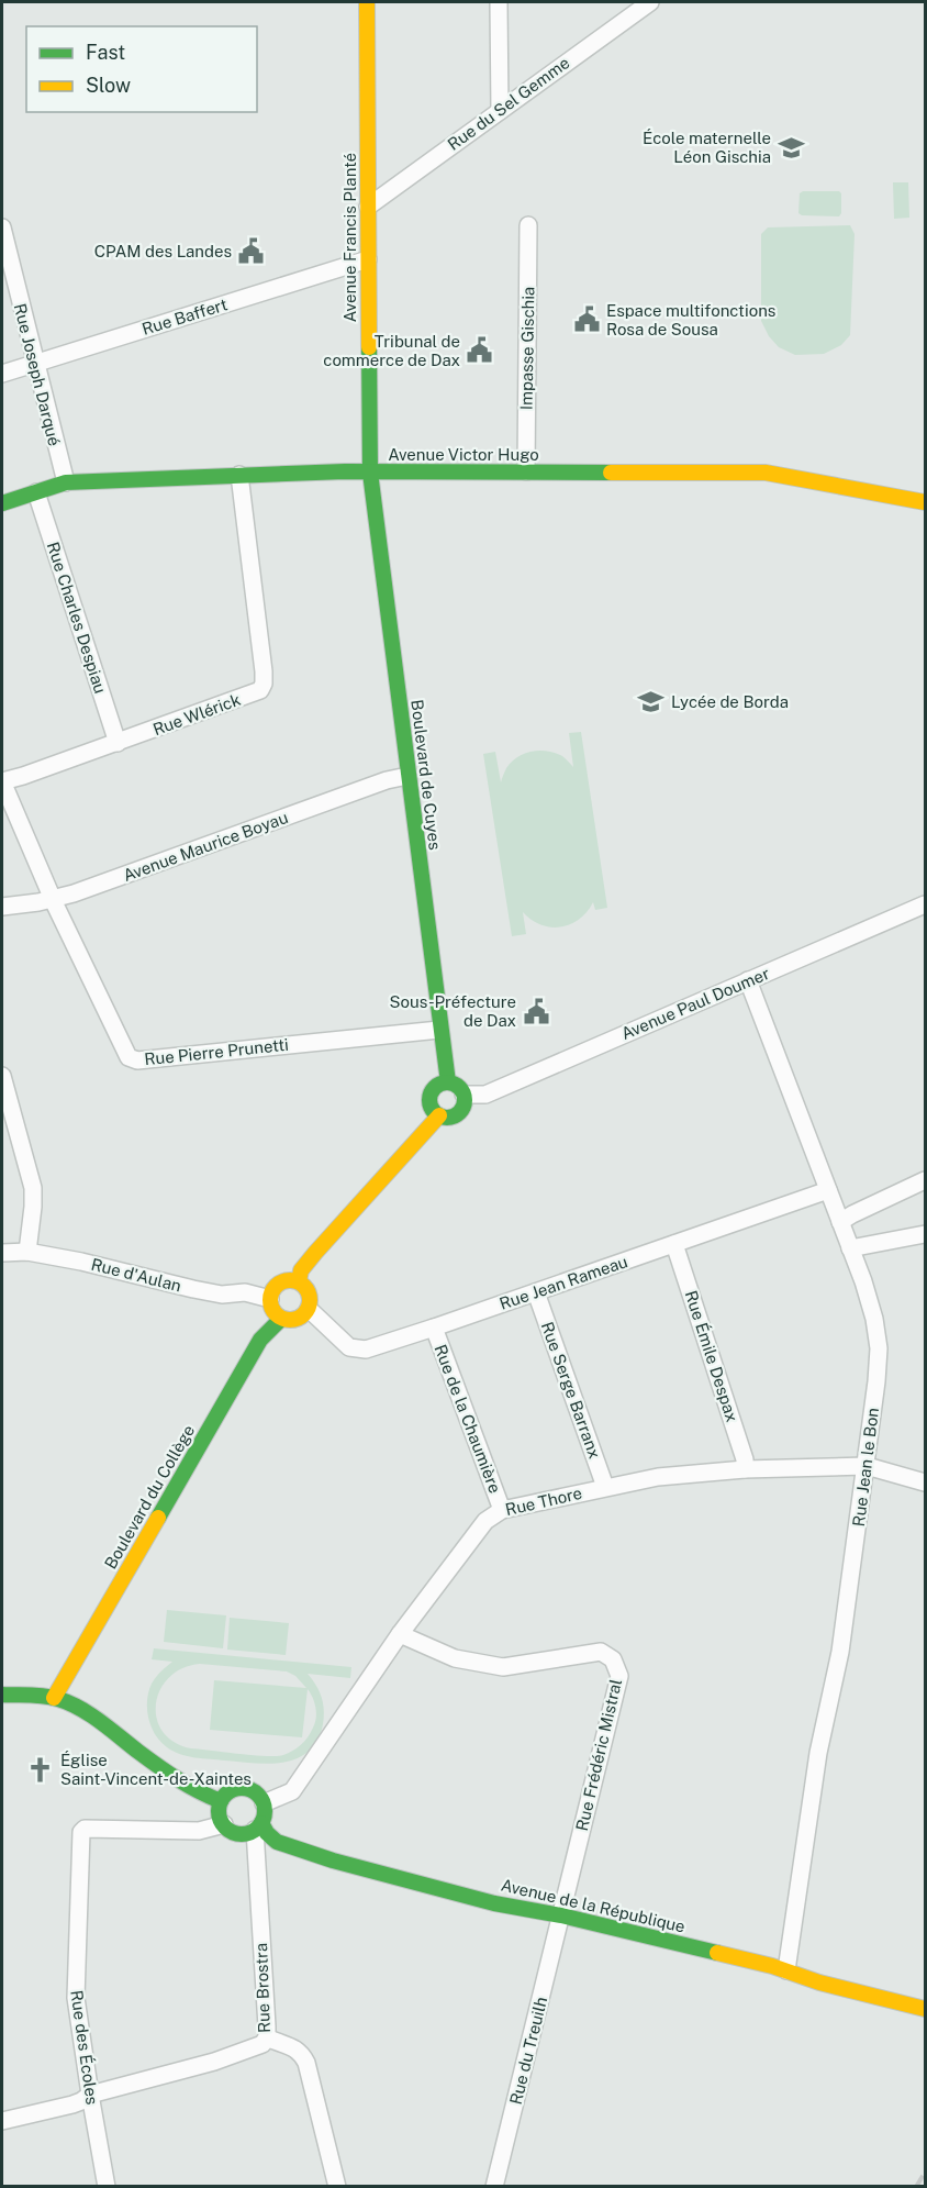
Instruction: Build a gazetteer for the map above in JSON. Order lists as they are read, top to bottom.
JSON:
{
  "streets": {
    "main road": [
      "Avenue Francis Planté",
      "Avenue Victor Hugo",
      "Boulevard de Cuyes",
      "Boulevard du Collège",
      "Avenue de la République"
    ],
    "street": [
      "Rue du Sel Gemme",
      "Rue Baffert",
      "Impasse Gischia",
      "Rue Joseph Darqué",
      "Rue Charles Despiau",
      "Rue Wlérick",
      "Avenue Maurice Boyau",
      "Avenue Paul Doumer",
      "Rue Pierre Prunetti",
      "Rue d'Aulan",
      "Rue Jean Rameau",
      "Rue Émile Despax",
      "Rue Serge Barranx",
      "Rue de la Chaumière",
      "Rue Jean le Bon",
      "Rue Thore",
      "Rue Frédéric Mistral",
      "Rue Brostra",
      "Rue des Écoles",
      "Rue du Treuilh"
    ]
  },
  "crossings": [
    ["Rue du Sel Gemme", "Avenue Francis Planté"],
    ["Avenue Francis Planté", "Rue Baffert"],
    ["Avenue Francis Planté", "Avenue Victor Hugo"],
    ["Avenue Francis Planté", "Boulevard de Cuyes"],
    ["Rue Baffert", "Rue Joseph Darqué"],
    ["Impasse Gischia", "Avenue Victor Hugo"],
    ["Rue Joseph Darqué", "Avenue Victor Hugo"],
    ["Avenue Victor Hugo", "Rue Charles Despiau"],
    ["Avenue Victor Hugo", "Rue Wlérick"],
    ["Avenue Victor Hugo", "Boulevard de Cuyes"],
    ["Rue Charles Despiau", "Rue Wlérick"],
    ["Boulevard de Cuyes", "Avenue Maurice Boyau"],
    ["Boulevard de Cuyes", "Avenue Paul Doumer"],
    ["Boulevard de Cuyes", "Rue Pierre Prunetti"],
    ["Avenue Maurice Boyau", "Rue Pierre Prunetti"],
    ["Avenue Paul Doumer", "Rue Jean le Bon"],
    ["Rue d'Aulan", "Rue Jean Rameau"],
    ["Rue d'Aulan", "Boulevard du Collège"],
    ["Rue Jean Rameau", "Rue Émile Despax"],
    ["Rue Jean Rameau", "Rue Serge Barranx"],
    ["Rue Jean Rameau", "Rue de la Chaumière"],
    ["Rue Jean Rameau", "Rue Jean le Bon"],
    ["Rue Jean Rameau", "Boulevard du Collège"],
    ["Rue Émile Despax", "Rue Thore"],
    ["Rue Serge Barranx", "Rue Thore"],
    ["Rue de la Chaumière", "Rue Thore"],
    ["Rue Jean le Bon", "Rue Thore"],
    ["Rue Jean le Bon", "Avenue de la République"],
    ["Rue Thore", "Rue Frédéric Mistral"],
    ["Rue Thore", "Avenue de la République"],
    ["Rue Thore", "Rue Brostra"],
    ["Rue Thore", "Rue des Écoles"],
    ["Rue Frédéric Mistral", "Avenue de la République"],
    ["Rue Frédéric Mistral", "Rue du Treuilh"],
    ["Avenue de la République", "Rue Brostra"],
    ["Avenue de la République", "Rue des Écoles"],
    ["Avenue de la République", "Rue du Treuilh"],
    ["Rue Brostra", "Rue des Écoles"]
  ],
  "places": {
    "school or university": ["École maternelle Léon Gischia", "Lycée de Borda"],
    "public building": [
      "CPAM des Landes",
      "Espace multifonctions Rosa de Sousa",
      "Tribunal de commerce de Dax",
      "Sous-Préfecture de Dax"
    ],
    "church": ["Église Saint-Vincent-de-Xaintes"]
  },
  "legend": ["Fast", "Slow"]
}
